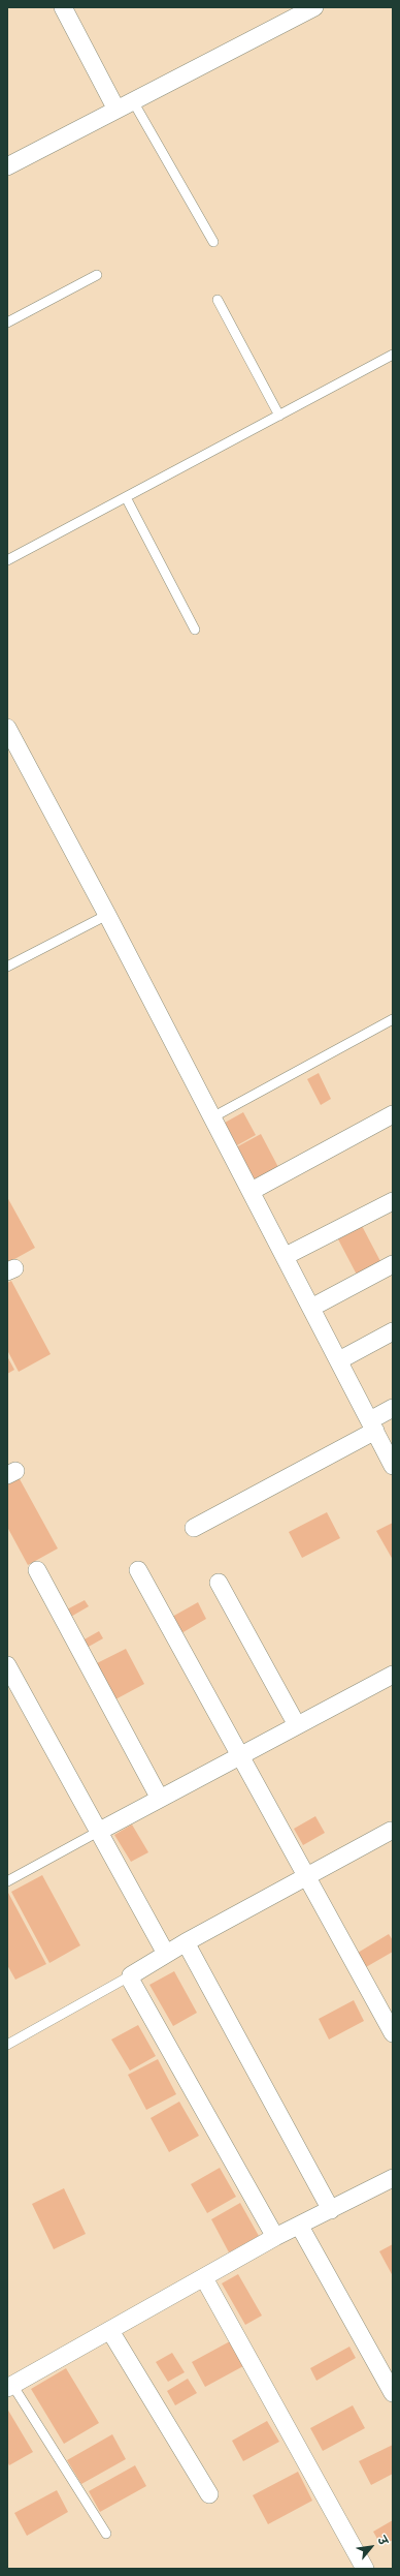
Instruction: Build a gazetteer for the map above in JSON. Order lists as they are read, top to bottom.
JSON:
{
  "north": "top right"
}
